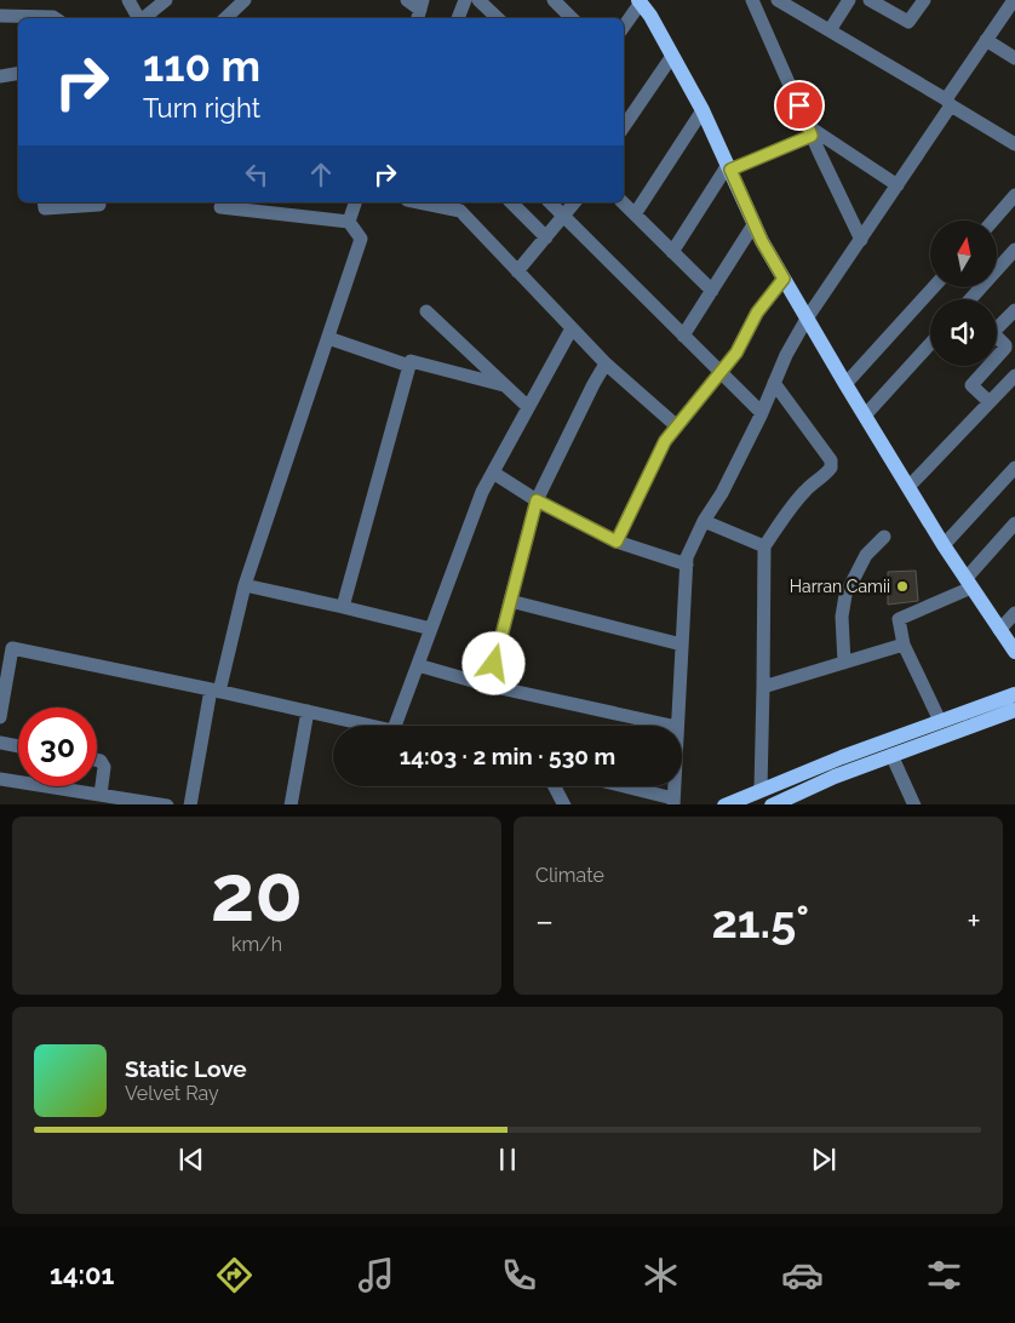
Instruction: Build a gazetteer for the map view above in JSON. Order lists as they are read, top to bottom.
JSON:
{
  "places": ["Harran Camii"],
  "north": "top",
  "page": {
    "turn": ["110 m", "Turn right"],
    "limit": "30",
    "trip": "14:03 · 2 min · 530 m",
    "tile": [
      ["20", "km/h"],
      "Climate"
    ],
    "heat": ["−", "21.5°", "+"],
    "song": ["Static Love", "Velvet Ray"],
    "tabs": "14:01"
  }
}
